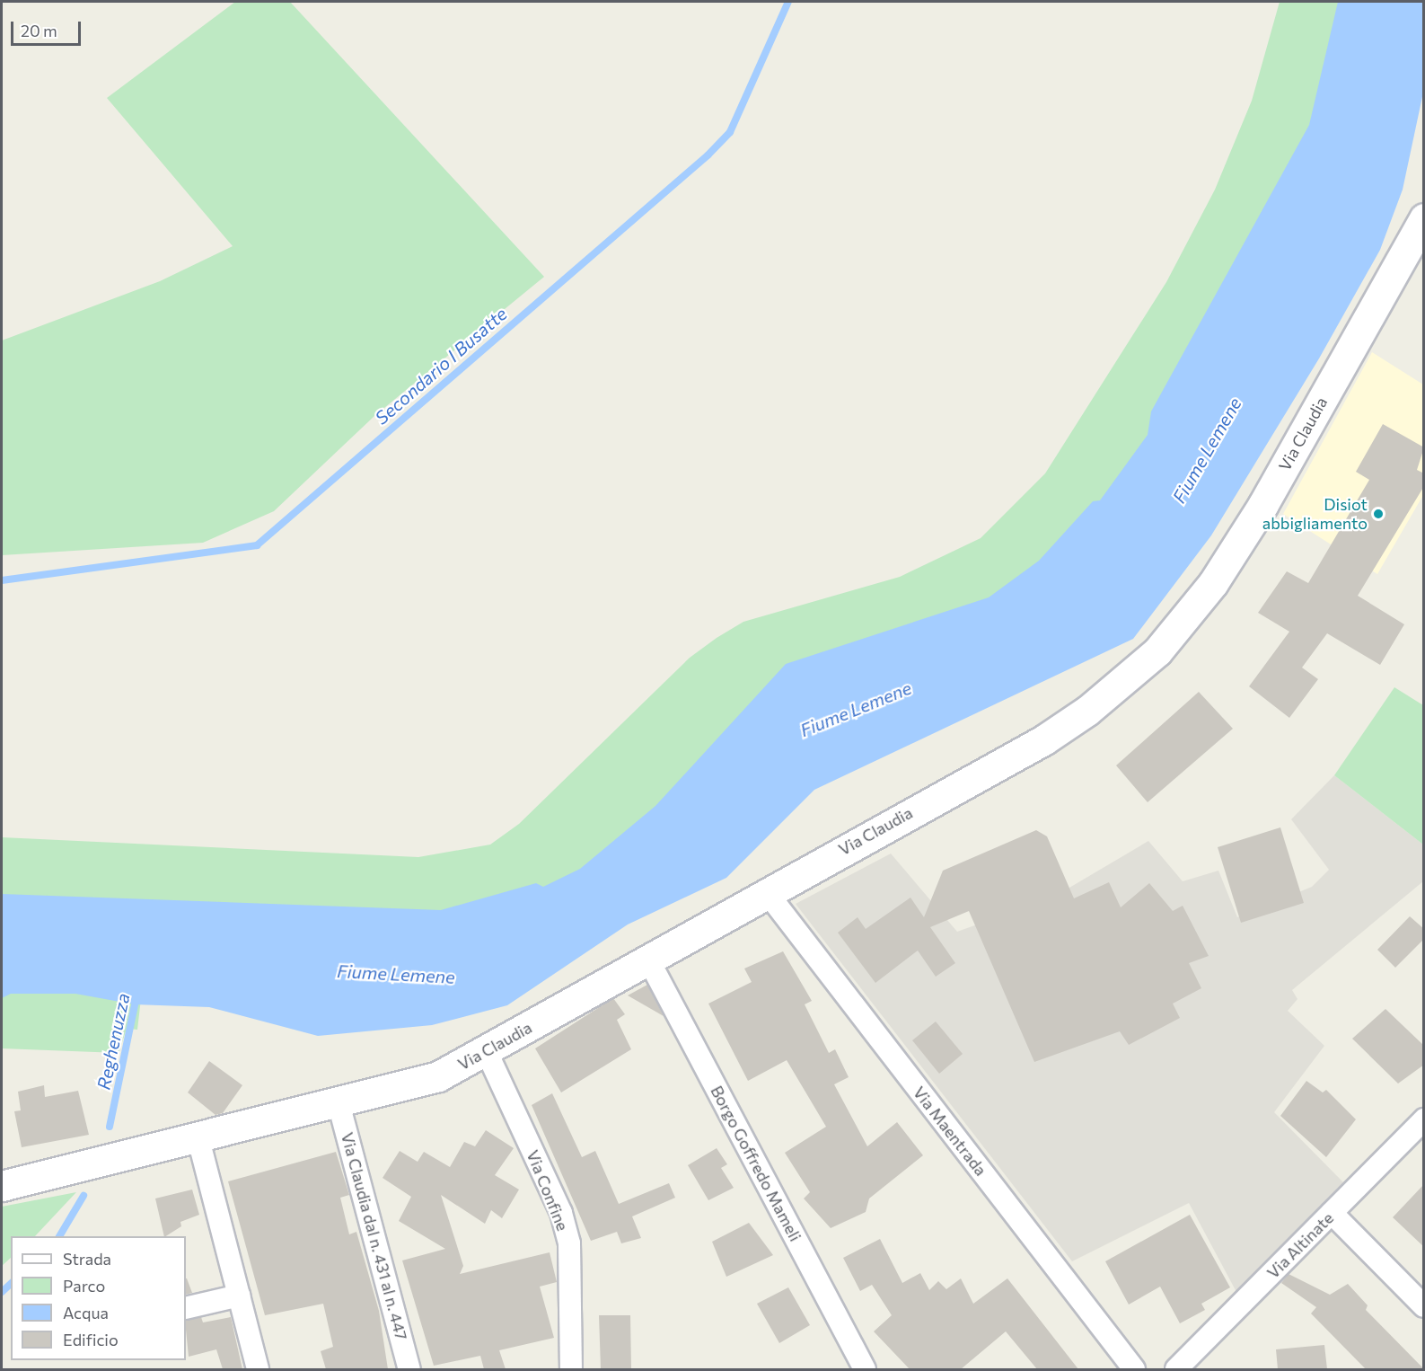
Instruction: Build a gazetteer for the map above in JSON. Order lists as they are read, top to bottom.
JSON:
{
  "streets": {
    "street": [
      "Via Claudia",
      "Via Maentrada",
      "Borgo Goffredo Mameli",
      "Via Confine",
      "Via Claudia dal n. 431 al n. 447",
      "Via Altinate"
    ]
  },
  "crossings": [
    ["Via Claudia", "Via Maentrada"],
    ["Via Claudia", "Borgo Goffredo Mameli"],
    ["Via Claudia", "Via Confine"],
    ["Via Claudia", "Via Claudia dal n. 431 al n. 447"]
  ],
  "water": ["Secondario I Busatte", "Fiume Lemene", "Reghenuzza"],
  "places": ["Disiot abbigliamento"],
  "legend": [
    "Strada",
    "Parco",
    "Acqua",
    "Edificio"
  ],
  "scale_bar": "20 m"
}
